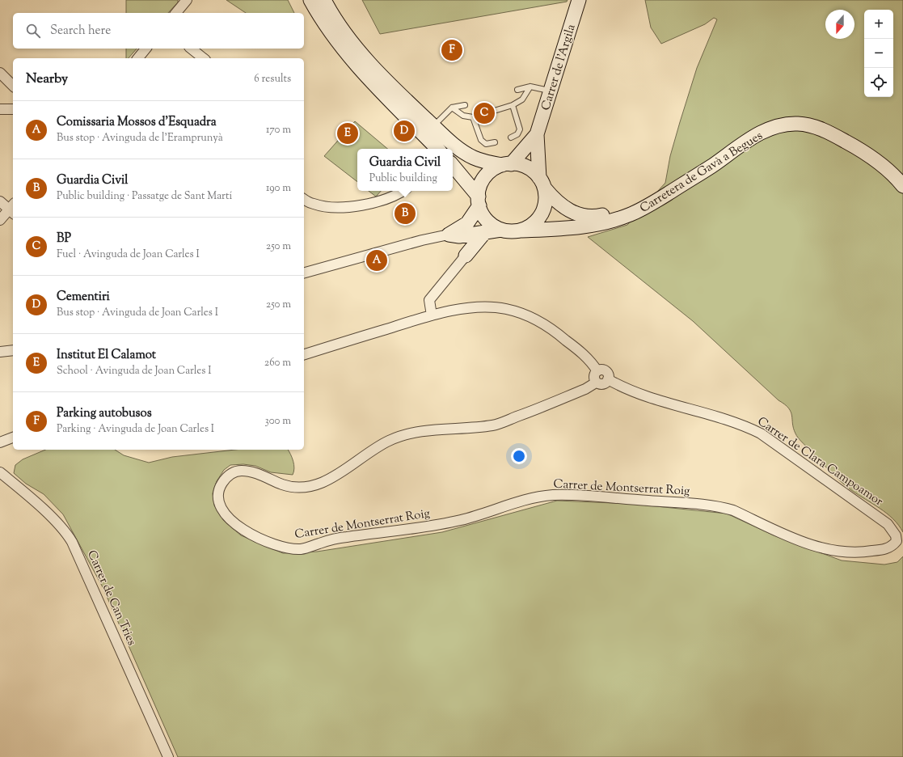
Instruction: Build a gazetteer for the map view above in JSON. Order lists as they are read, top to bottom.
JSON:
{
  "streets": {
    "main road": ["Carrer de l'Argila", "Carretera de Gavà a Begues"],
    "street": ["Carrer de Clara Campoamor", "Carrer de Montserrat Roig", "Carrer de Can Tries"]
  },
  "crossings": [
    ["Carrer de l'Argila", "Carretera de Gavà a Begues"],
    ["Carrer de Clara Campoamor", "Carrer de Montserrat Roig"]
  ],
  "north": "bottom",
  "page": {
    "map_buttons": ["+", "−"],
    "search": "Search here",
    "pins": [
      "F",
      "C",
      "D",
      "E",
      "B",
      "A"
    ],
    "heading": ["Nearby", "6 results"],
    "list": [
      {
        "mark": "A",
        "name": "Comissaria Mossos d'Esquadra",
        "note": "Bus stop · Avinguda de l'Eramprunyà",
        "value": "170 m"
      },
      {
        "mark": "B",
        "name": "Guardia Civil",
        "note": "Public building · Passatge de Sant Martí",
        "value": "190 m"
      },
      {
        "mark": "C",
        "name": "BP",
        "note": "Fuel · Avinguda de Joan Carles I",
        "value": "250 m"
      },
      {
        "mark": "D",
        "name": "Cementiri",
        "note": "Bus stop · Avinguda de Joan Carles I",
        "value": "250 m"
      },
      {
        "mark": "E",
        "name": "Institut El Calamot",
        "note": "School · Avinguda de Joan Carles I",
        "value": "260 m"
      },
      {
        "mark": "F",
        "name": "Parking autobusos",
        "note": "Parking · Avinguda de Joan Carles I",
        "value": "300 m"
      }
    ],
    "popup": ["Guardia Civil", "Public building"]
  }
}
